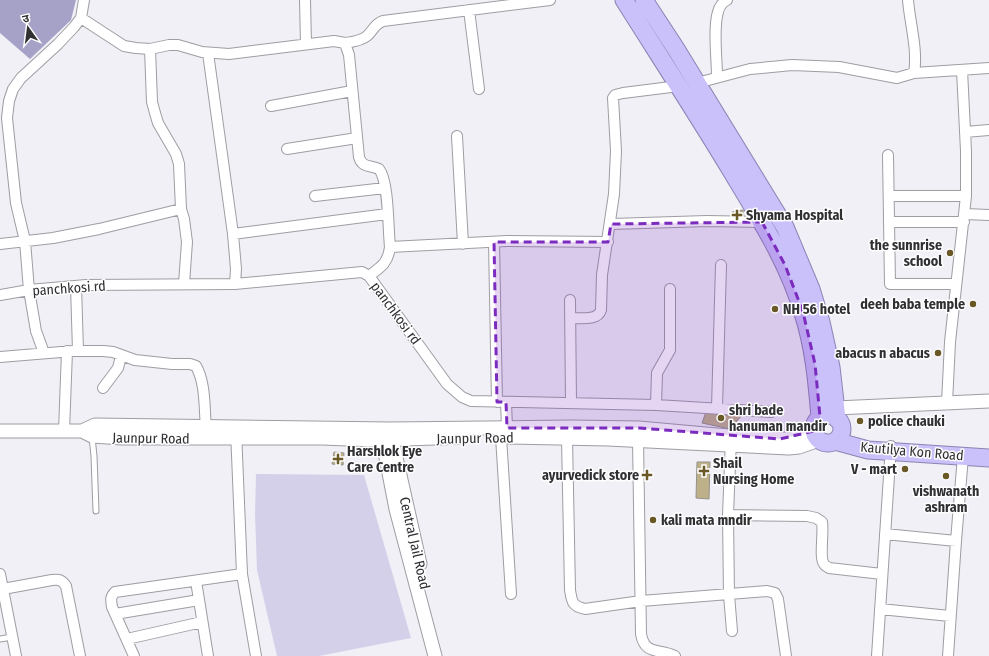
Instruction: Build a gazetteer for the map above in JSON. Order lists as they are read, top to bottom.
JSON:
{
  "streets": {
    "highway": ["Kautilya Kon Road"],
    "street": ["panchkosi rd", "Jaunpur Road", "Central Jail Road"]
  },
  "crossings": [
    ["Jaunpur Road", "Kautilya Kon Road"],
    ["Jaunpur Road", "Central Jail Road"]
  ],
  "places": {
    "health": [
      "Shyama Hospital",
      "Harshlok Eye Care Centre",
      "Shail Nursing Home",
      "ayurvedick store"
    ],
    "other": [
      "the sunnrise school",
      "deeh baba temple",
      "NH 56 hotel",
      "abacus n abacus",
      "shri bade hanuman mandir",
      "police chauki",
      "V - mart",
      "vishwanath ashram",
      "kali mata mndir"
    ]
  },
  "north": "top"
}
